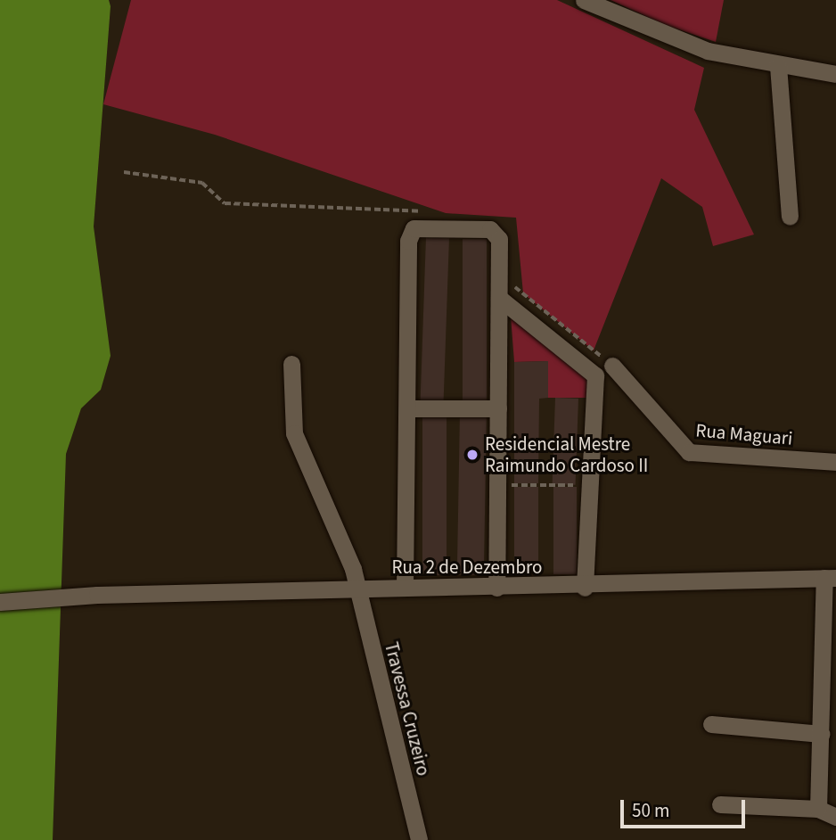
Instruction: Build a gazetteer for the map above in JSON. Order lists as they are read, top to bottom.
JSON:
{
  "streets": {
    "street": ["Rua Maguari", "Rua 2 de Dezembro", "Travessa Cruzeiro"]
  },
  "crossings": [
    ["Rua 2 de Dezembro", "Travessa Cruzeiro"]
  ],
  "places": ["Residencial Mestre Raimundo Cardoso II"],
  "scale_bar": "50 m"
}
